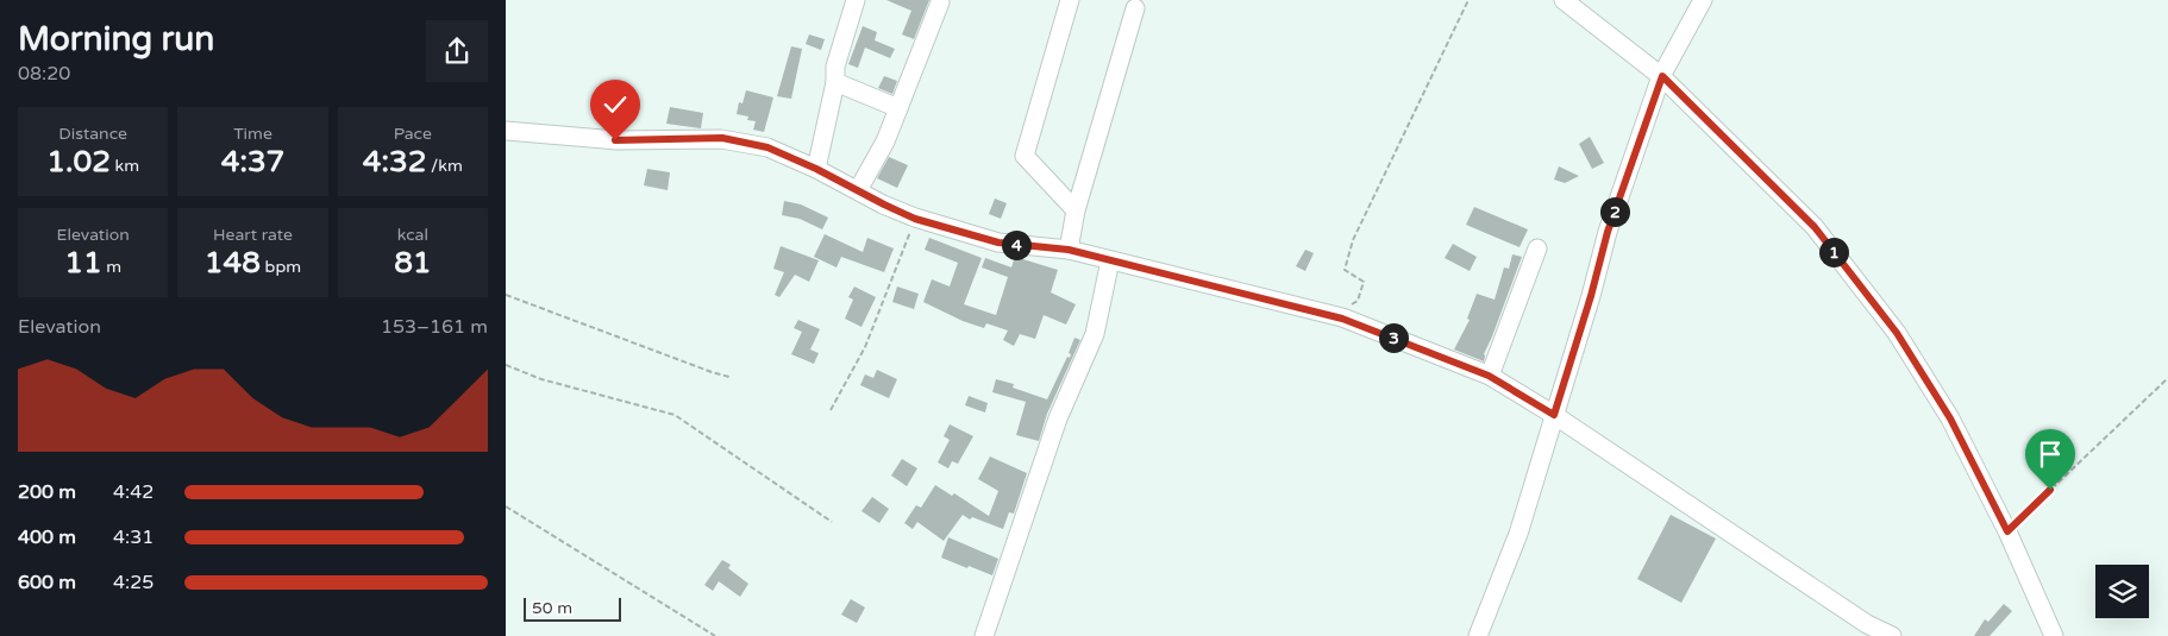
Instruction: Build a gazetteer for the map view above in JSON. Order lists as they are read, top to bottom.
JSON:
{
  "scale_bar": "50 m",
  "page": {
    "heading": ["Morning run", "08:20"],
    "stats": [
      ["Distance", "1.02 km"],
      ["Time", "4:37"],
      ["Pace", "4:32 /km"],
      ["Elevation", "11 m"],
      ["Heart rate", "148 bpm"],
      ["kcal", "81"]
    ],
    "pins": [
      "2",
      "4",
      "1",
      "3"
    ],
    "chart": ["Elevation", "153–161 m"],
    "list": [
      {
        "name": "200 m",
        "note": "4:42"
      },
      {
        "name": "400 m",
        "note": "4:31"
      },
      {
        "name": "600 m",
        "note": "4:25"
      }
    ],
    "scale": "50 m"
  }
}
